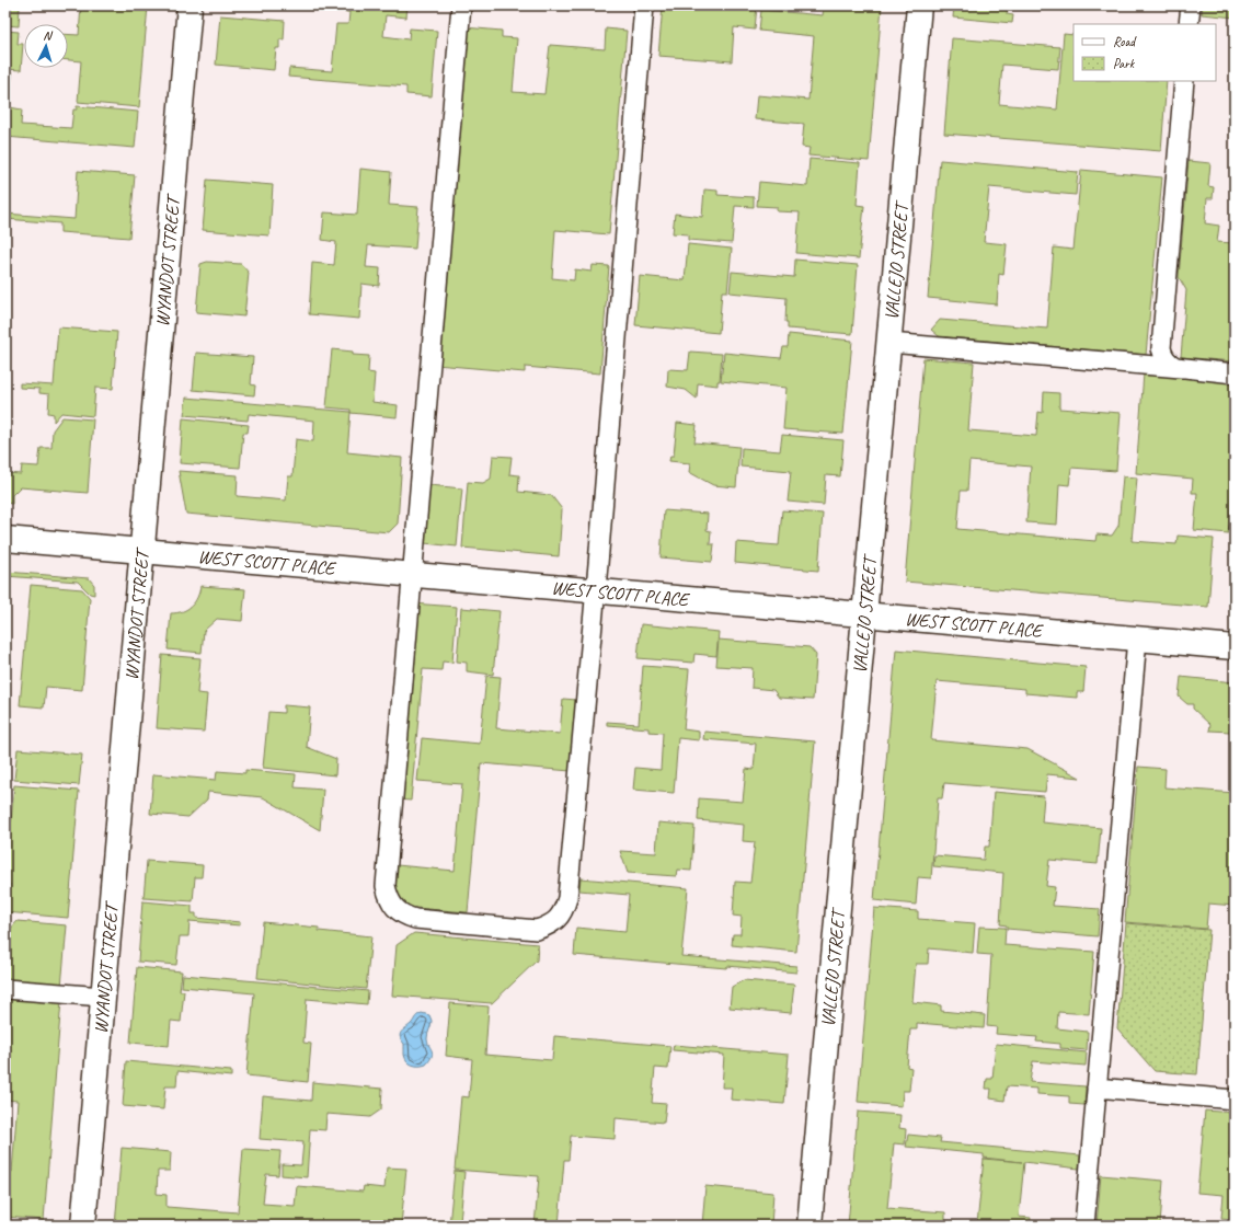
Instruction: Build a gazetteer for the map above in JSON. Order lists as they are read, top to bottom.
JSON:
{
  "streets": {
    "street": ["WYANDOT STREET", "VALLEJO STREET", "WEST SCOTT PLACE"]
  },
  "crossings": [
    ["WYANDOT STREET", "WEST SCOTT PLACE"],
    ["VALLEJO STREET", "WEST SCOTT PLACE"]
  ],
  "legend": ["Road", "Park"],
  "north": "top"
}
